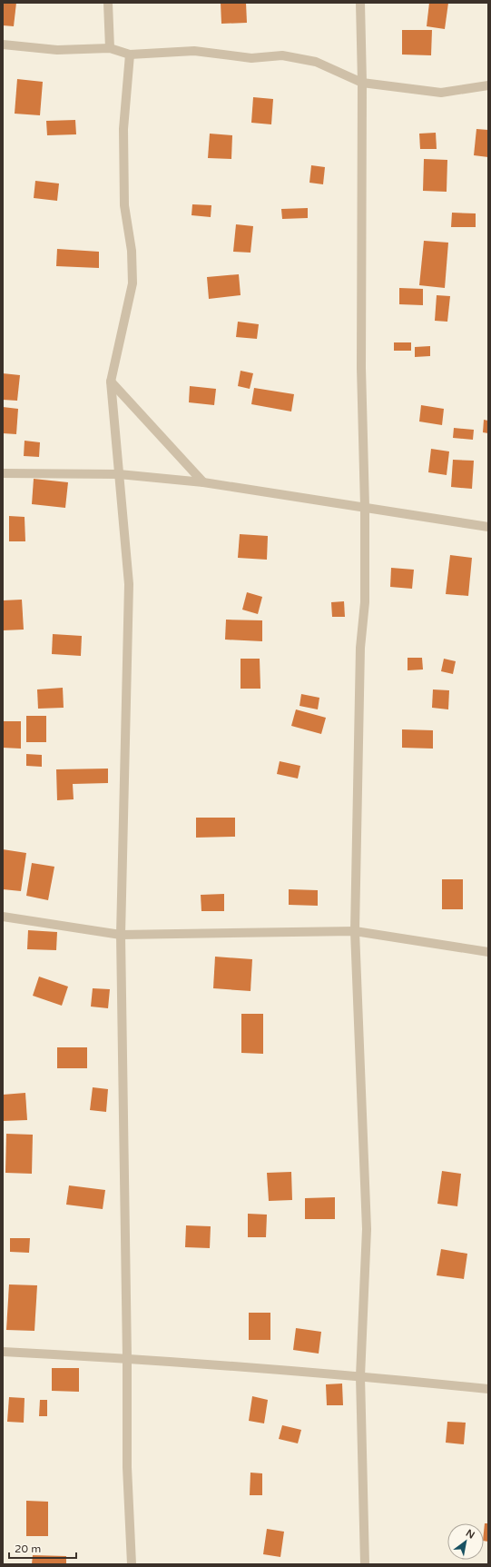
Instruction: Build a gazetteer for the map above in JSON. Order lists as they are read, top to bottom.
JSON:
{
  "scale_bar": "20 m",
  "north": "top right"
}
